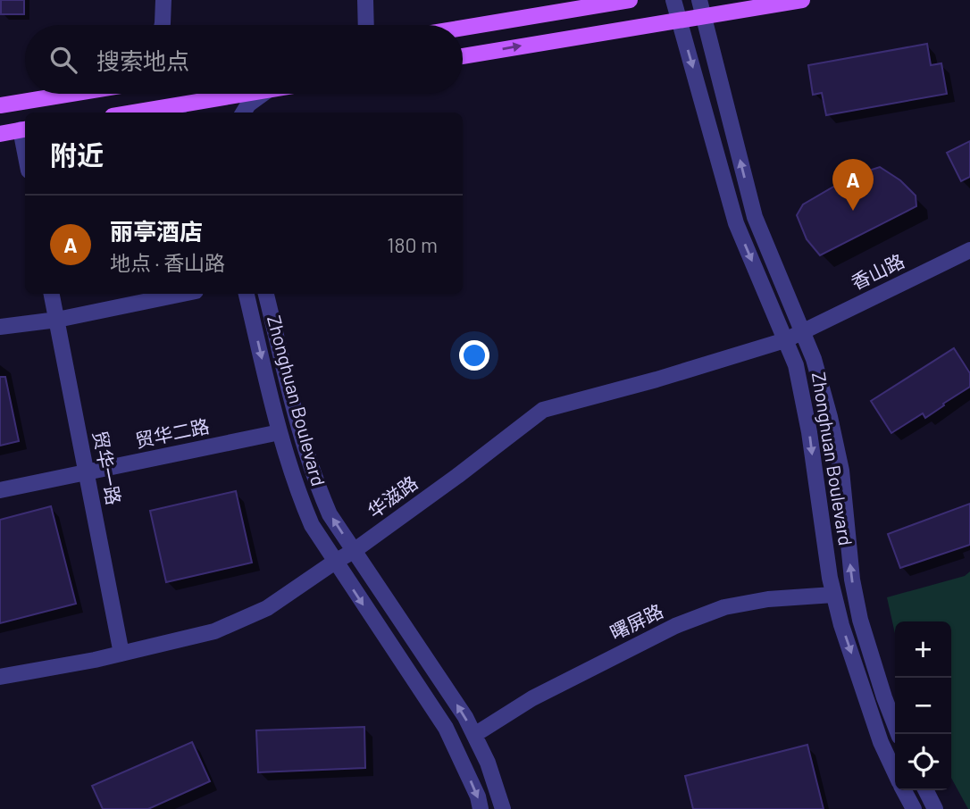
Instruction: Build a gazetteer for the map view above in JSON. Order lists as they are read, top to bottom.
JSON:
{
  "streets": {
    "street": [
      "香山路",
      "Zhonghuan Boulevard",
      "贸华二路",
      "贸华一路",
      "华滋路",
      "曙屏路"
    ]
  },
  "crossings": [
    ["香山路", "Zhonghuan Boulevard"],
    ["香山路", "华滋路"],
    ["Zhonghuan Boulevard", "贸华二路"],
    ["Zhonghuan Boulevard", "华滋路"],
    ["Zhonghuan Boulevard", "曙屏路"],
    ["贸华二路", "贸华一路"],
    ["贸华一路", "华滋路"]
  ],
  "page": {
    "search": "搜索地点",
    "heading": "附近",
    "pins": "A",
    "list": [
      {
        "mark": "A",
        "name": "丽亭酒店",
        "note": "地点 · 香山路",
        "value": "180 m"
      }
    ],
    "map_buttons": ["+", "−"]
  }
}
